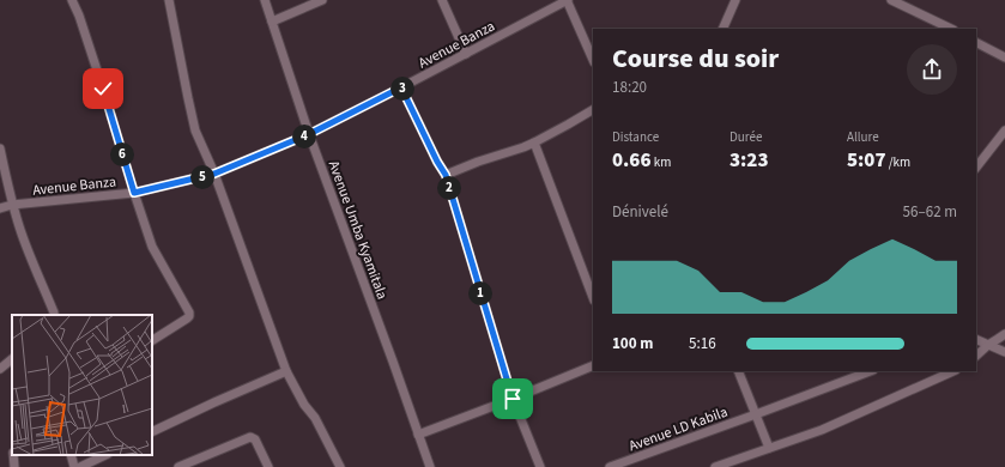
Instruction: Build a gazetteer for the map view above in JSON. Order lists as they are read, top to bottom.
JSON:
{
  "streets": {
    "street": ["Avenue Banza", "Avenue Umba Kyamitala", "Avenue LD Kabila"]
  },
  "crossings": [
    ["Avenue Banza", "Avenue Umba Kyamitala"]
  ],
  "page": {
    "heading": ["Course du soir", "18:20"],
    "pins": [
      "3",
      "4",
      "6",
      "5",
      "2",
      "1"
    ],
    "stats": [
      ["Distance", "0.66 km"],
      ["Durée", "3:23"],
      ["Allure", "5:07 /km"]
    ],
    "chart": ["Dénivelé", "56–62 m"],
    "list": [
      {
        "name": "100 m",
        "note": "5:16"
      }
    ]
  }
}
